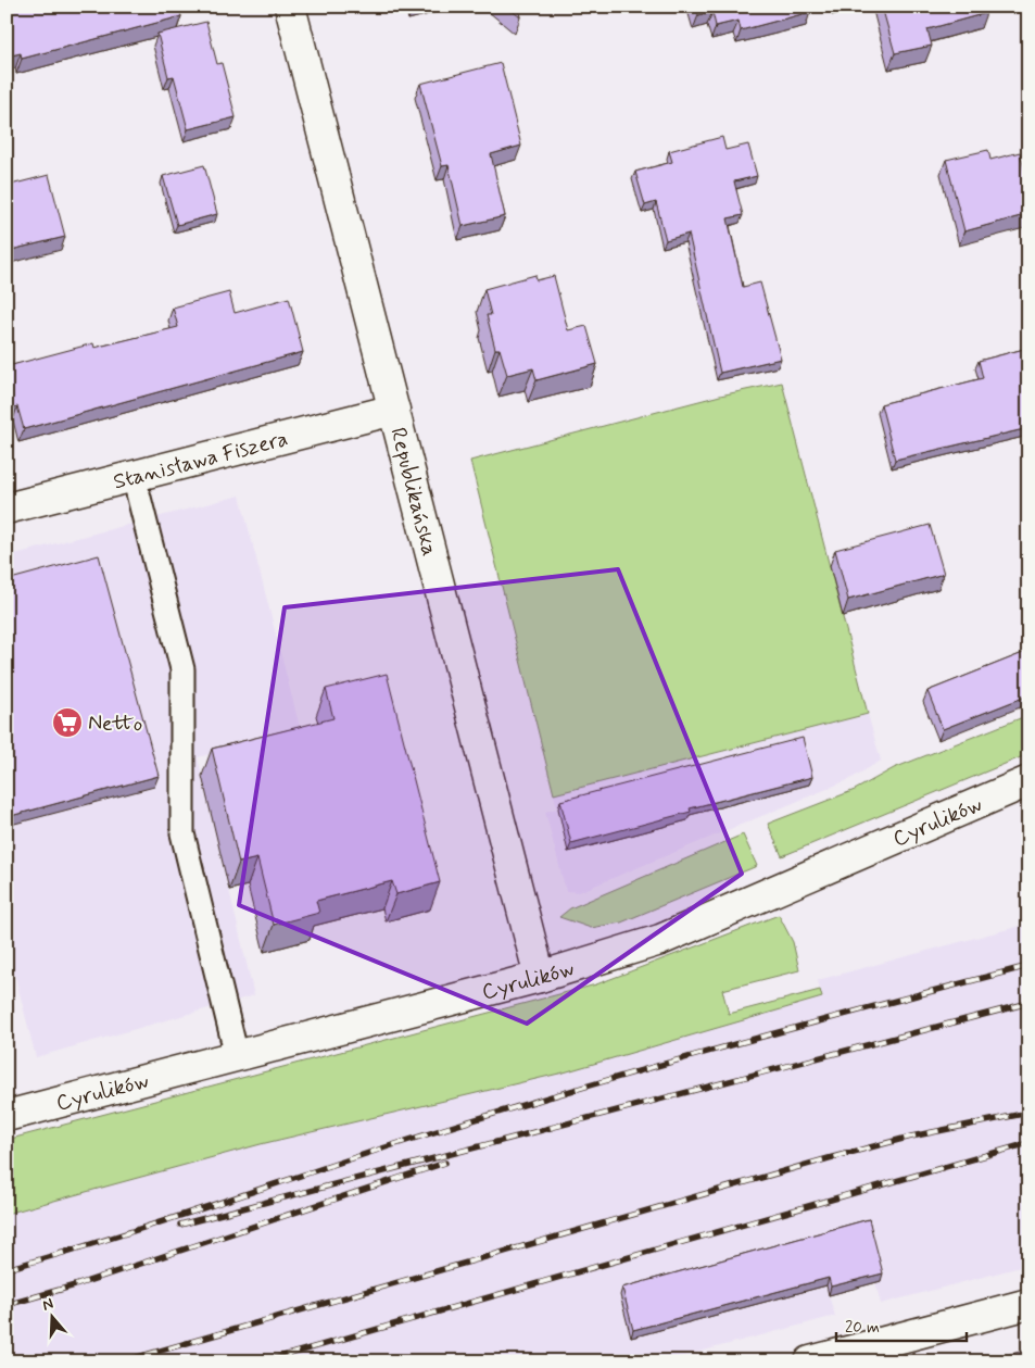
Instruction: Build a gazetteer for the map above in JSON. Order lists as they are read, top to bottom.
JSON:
{
  "streets": {
    "street": ["Stanisława Fiszera", "Republikańska", "Cyrulików"]
  },
  "crossings": [
    ["Stanisława Fiszera", "Republikańska"],
    ["Republikańska", "Cyrulików"]
  ],
  "places": {
    "supermarket": ["Netto"]
  },
  "scale_bar": "20 m",
  "north": "top"
}
